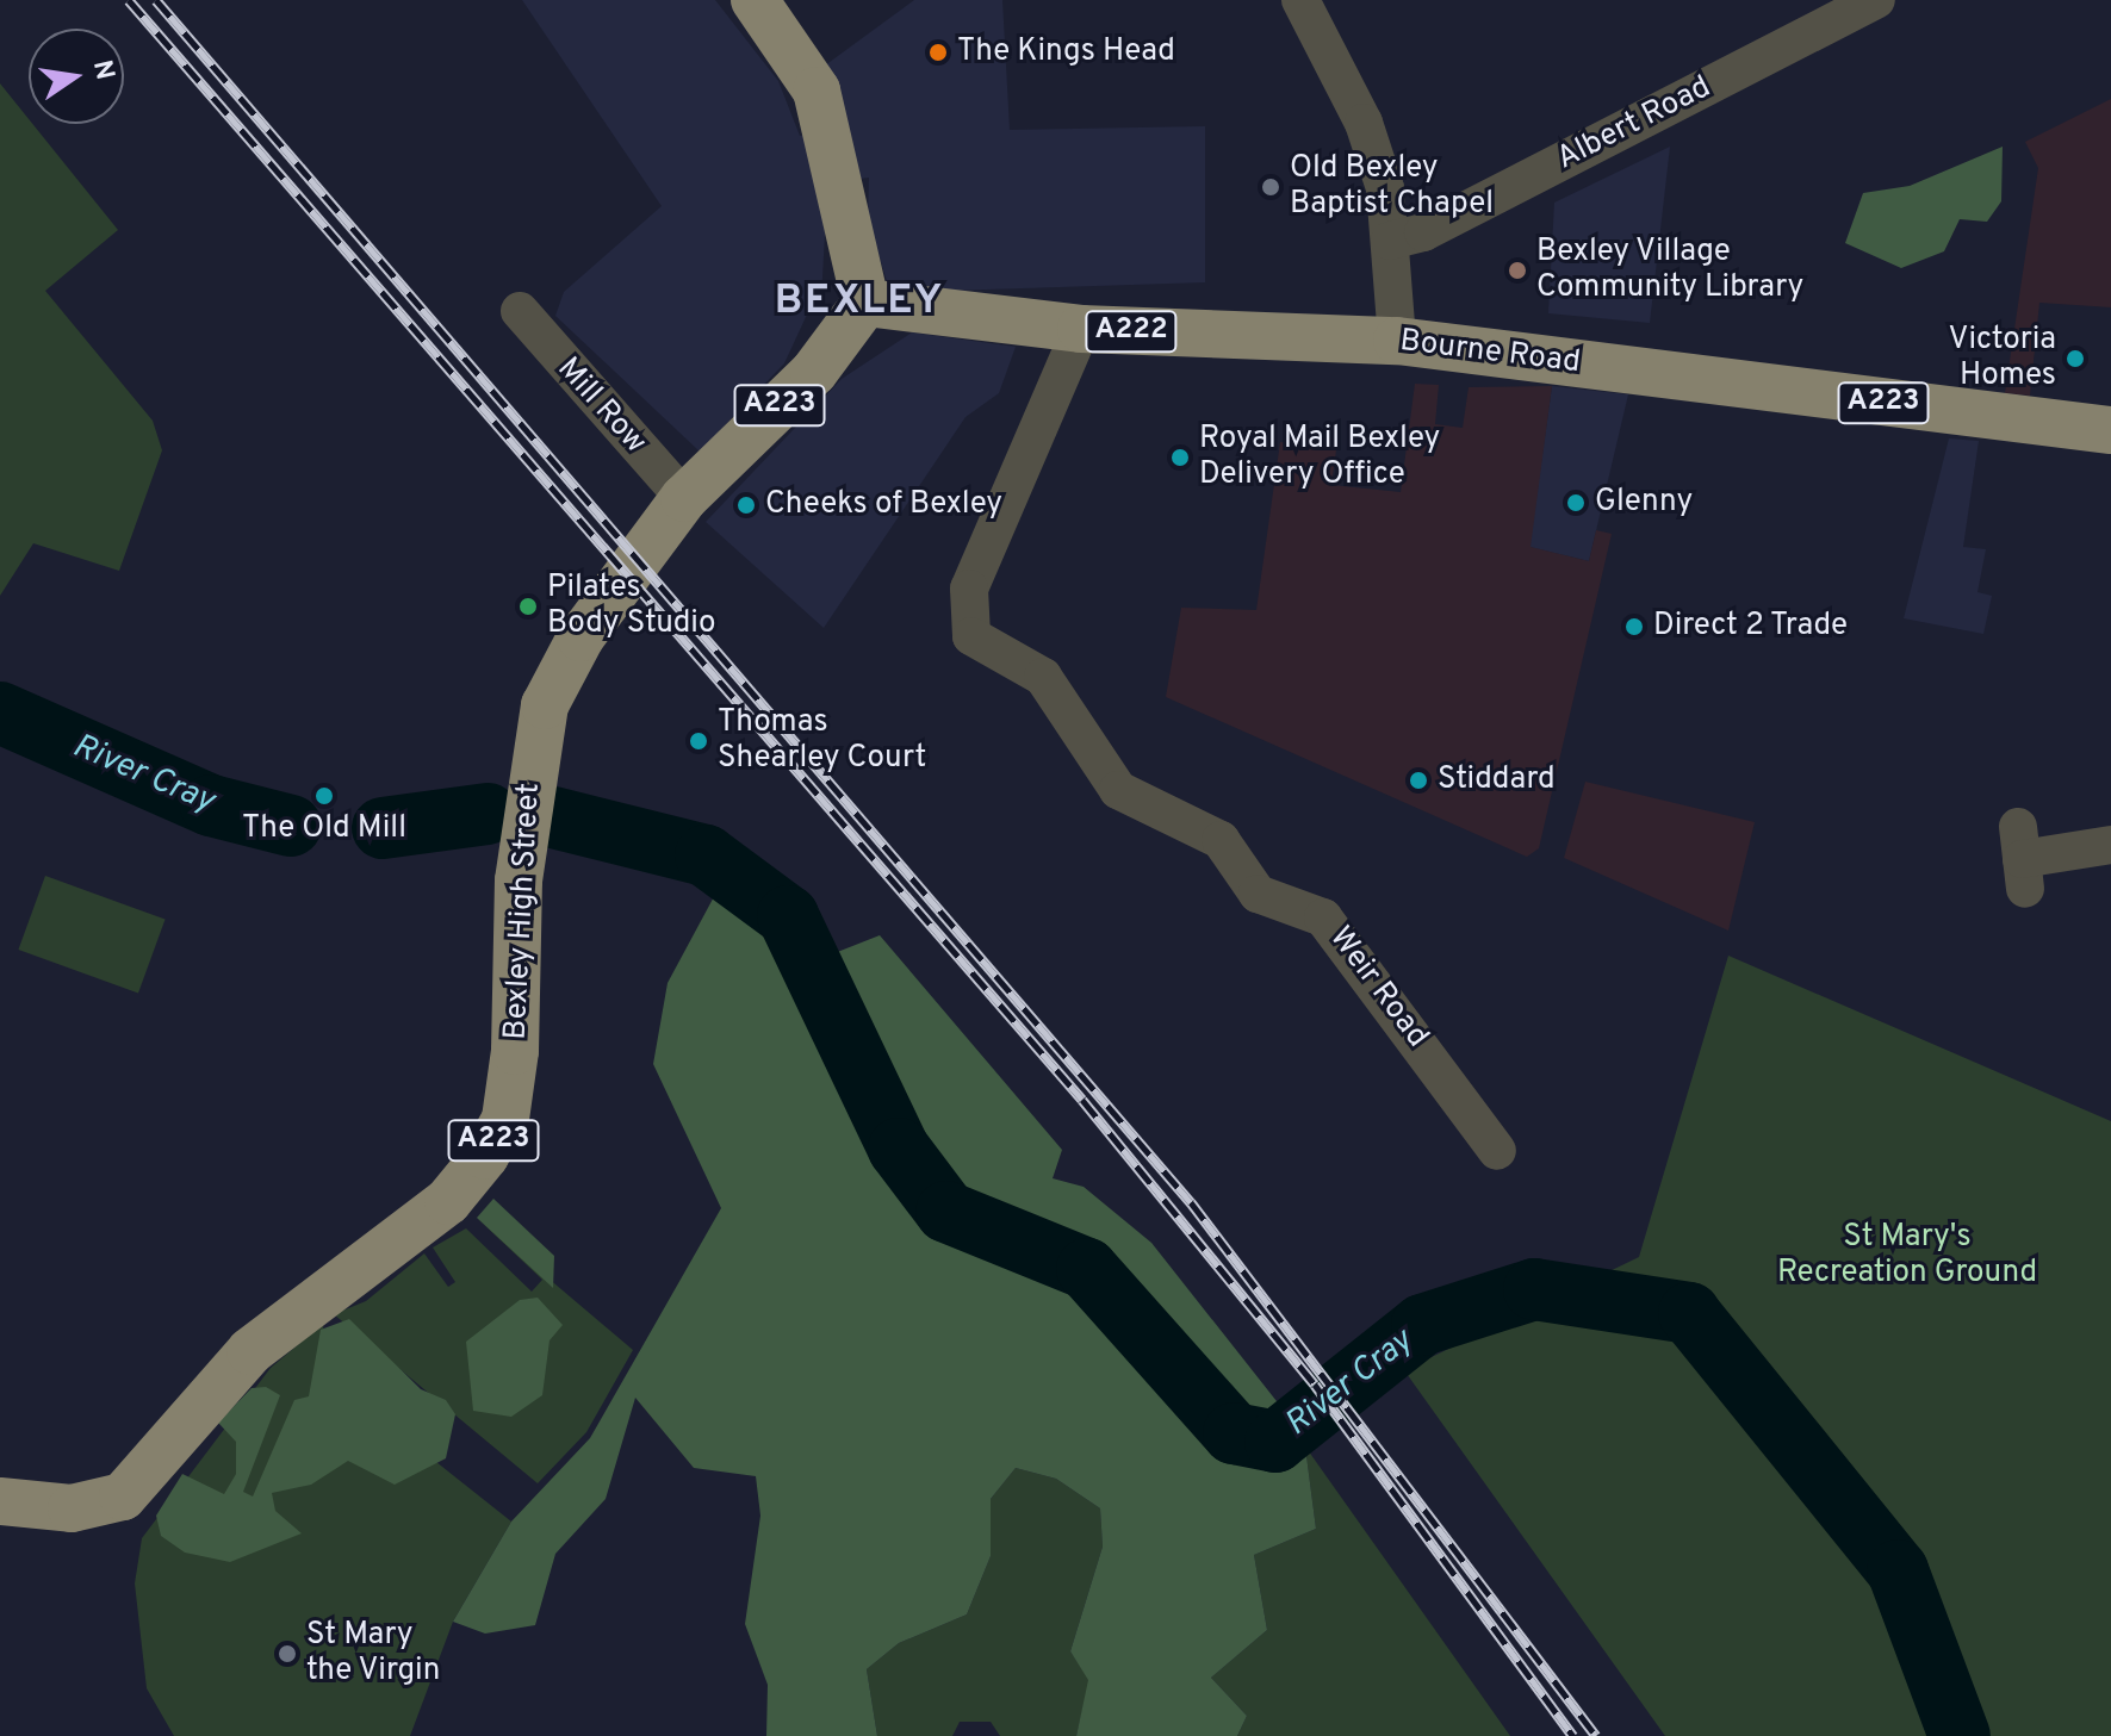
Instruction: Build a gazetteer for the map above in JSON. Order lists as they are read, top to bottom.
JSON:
{
  "streets": {
    "main road": [
      "A222",
      "Bourne Road",
      "A223",
      "Bexley High Street"
    ],
    "street": ["Albert Road", "Mill Row", "Weir Road"]
  },
  "crossings": [
    ["Bourne Road", "Bexley High Street"],
    ["Bourne Road", "Weir Road"],
    ["Mill Row", "Bexley High Street"]
  ],
  "districts": ["BEXLEY"],
  "water": ["River Cray"],
  "parks": ["St Mary's Recreation Ground"],
  "places": [
    "The Kings Head",
    "Old Bexley Baptist Chapel",
    "Bexley Village Community Library",
    "Victoria Homes",
    "Royal Mail Bexley Delivery Office",
    "Glenny",
    "Cheeks of Bexley",
    "Pilates Body Studio",
    "Direct 2 Trade",
    "Thomas Shearley Court",
    "Stiddard",
    "The Old Mill",
    "St Mary the Virgin"
  ],
  "north": "right"
}
